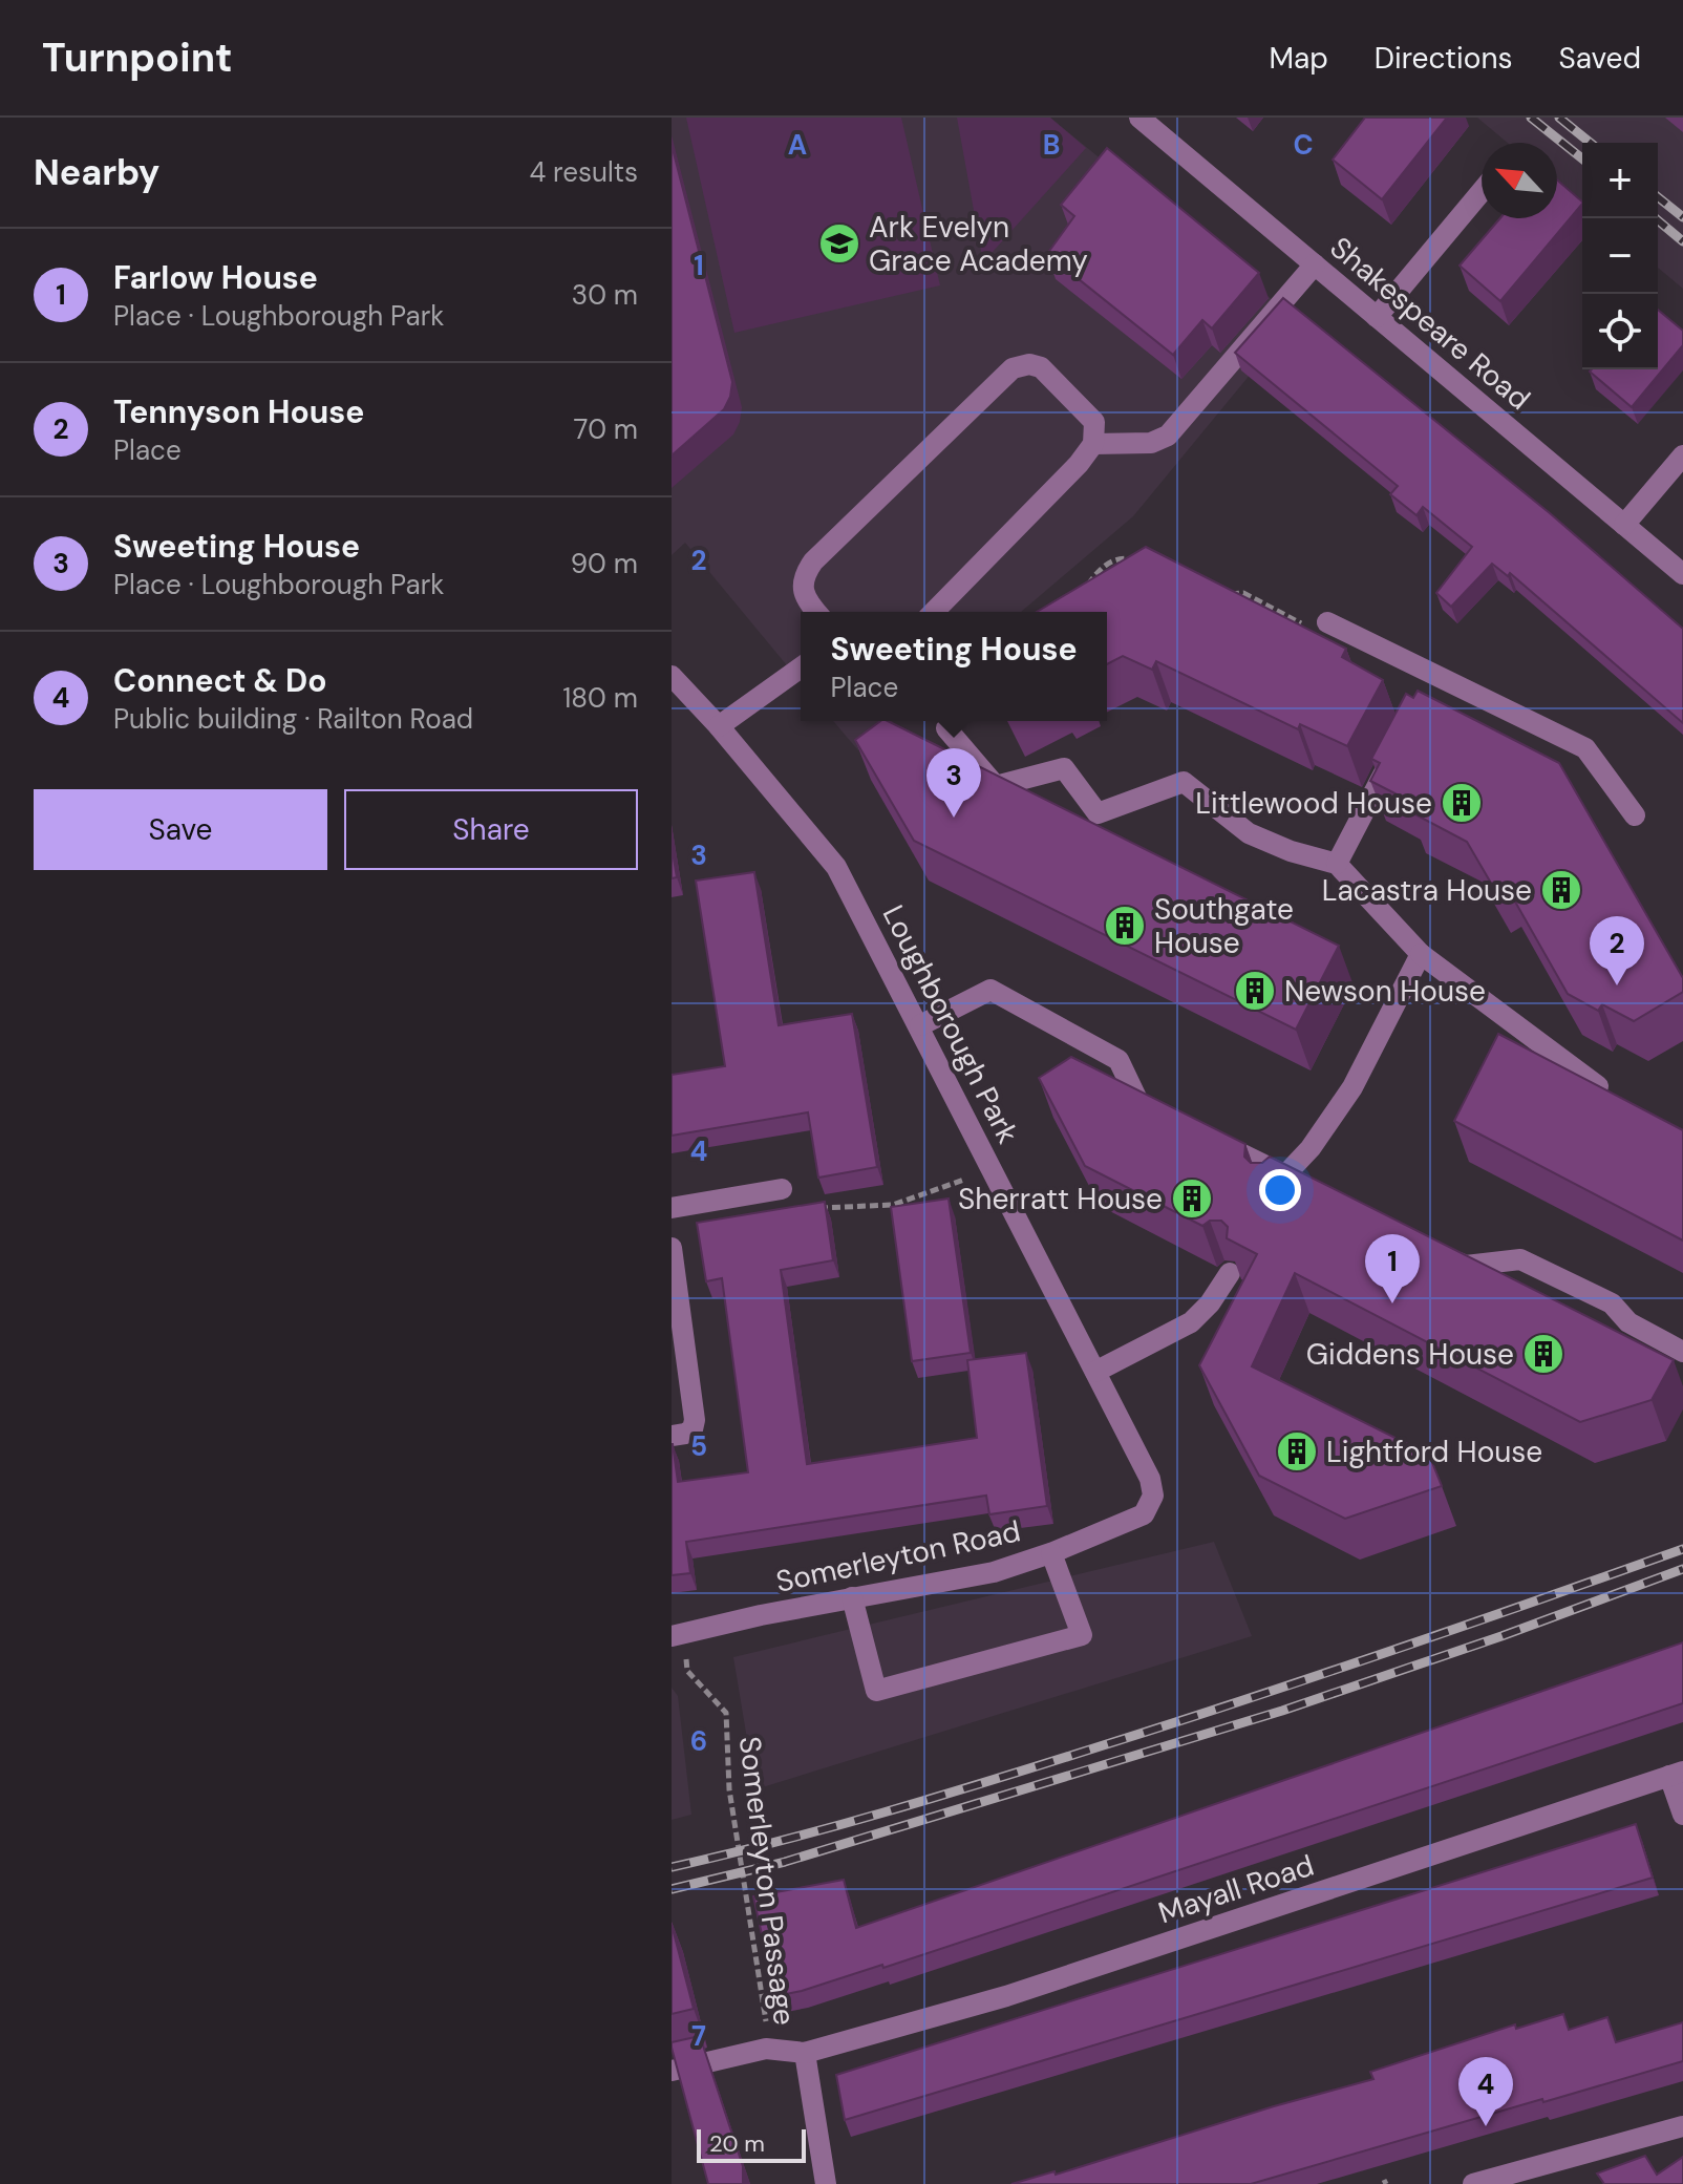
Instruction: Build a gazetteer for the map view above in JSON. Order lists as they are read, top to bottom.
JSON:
{
  "streets": {
    "street": [
      "Shakespeare Road",
      "Loughborough Park",
      "Somerleyton Road",
      "Mayall Road"
    ],
    "path": ["Somerleyton Passage"]
  },
  "crossings": [
    ["Loughborough Park", "Somerleyton Road"],
    ["Somerleyton Road", "Somerleyton Passage"]
  ],
  "places": {
    "school or university": ["Ark Evelyn Grace Academy"],
    "building": [
      "Littlewood House",
      "Lacastra House",
      "Southgate House",
      "Newson House",
      "Sherratt House",
      "Giddens House",
      "Lightford House"
    ]
  },
  "scale_bar": "20 m",
  "north": "top left",
  "page": {
    "header": "Turnpoint",
    "nav": ["Map", "Directions", "Saved"],
    "heading": ["Nearby", "4 results"],
    "map_buttons": ["+", "−"],
    "list": [
      {
        "mark": "1",
        "name": "Farlow House",
        "note": "Place · Loughborough Park",
        "value": "30 m"
      },
      {
        "mark": "2",
        "name": "Tennyson House",
        "note": "Place",
        "value": "70 m"
      },
      {
        "mark": "3",
        "name": "Sweeting House",
        "note": "Place · Loughborough Park",
        "value": "90 m"
      },
      {
        "mark": "4",
        "name": "Connect & Do",
        "note": "Public building · Railton Road",
        "value": "180 m"
      }
    ],
    "popup": ["Sweeting House", "Place"],
    "pins": [
      "3",
      "2",
      "1",
      "4"
    ],
    "buttons": ["Save", "Share"],
    "scale": "20 m"
  },
  "grid": {
    "columns": ["A", "B", "C"],
    "rows": [
      "1",
      "2",
      "3",
      "4",
      "5",
      "6",
      "7"
    ]
  }
}
